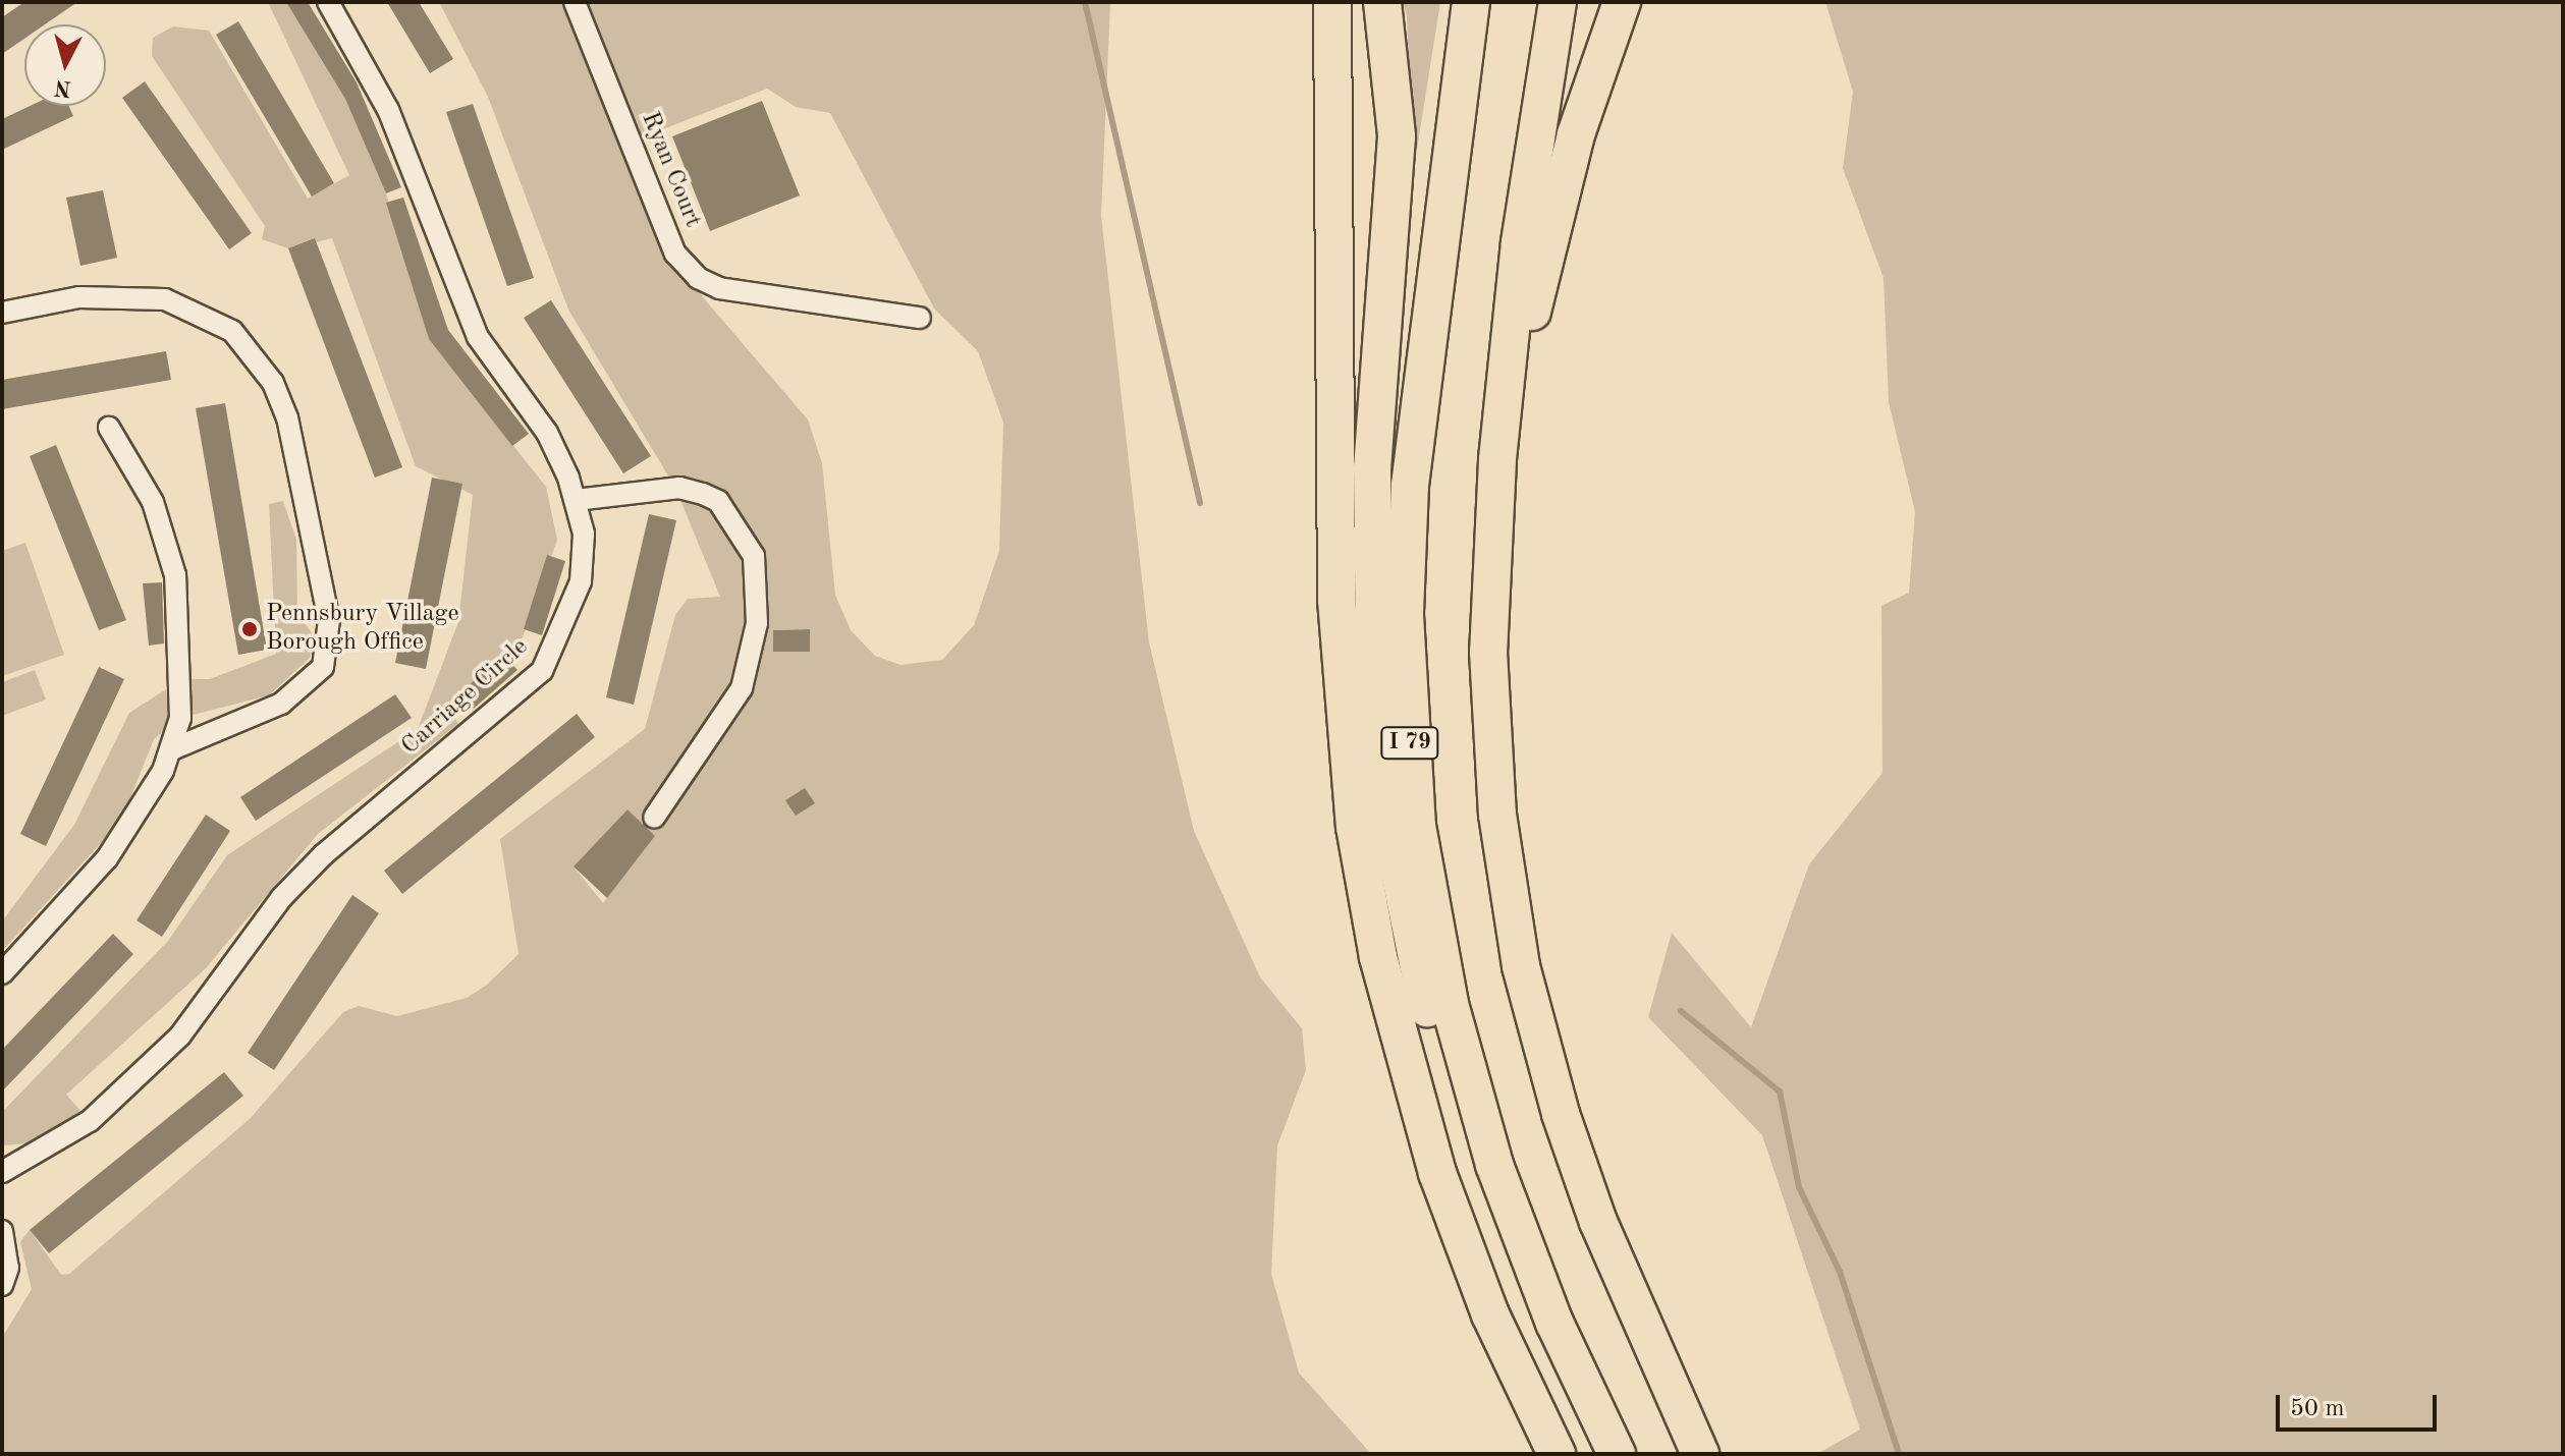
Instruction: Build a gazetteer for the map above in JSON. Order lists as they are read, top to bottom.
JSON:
{
  "streets": {
    "highway": ["I 79"],
    "street": ["Ryan Court", "Carriage Circle"]
  },
  "places": ["Pennsbury Village Borough Office"],
  "scale_bar": "50 m",
  "north": "bottom"
}
